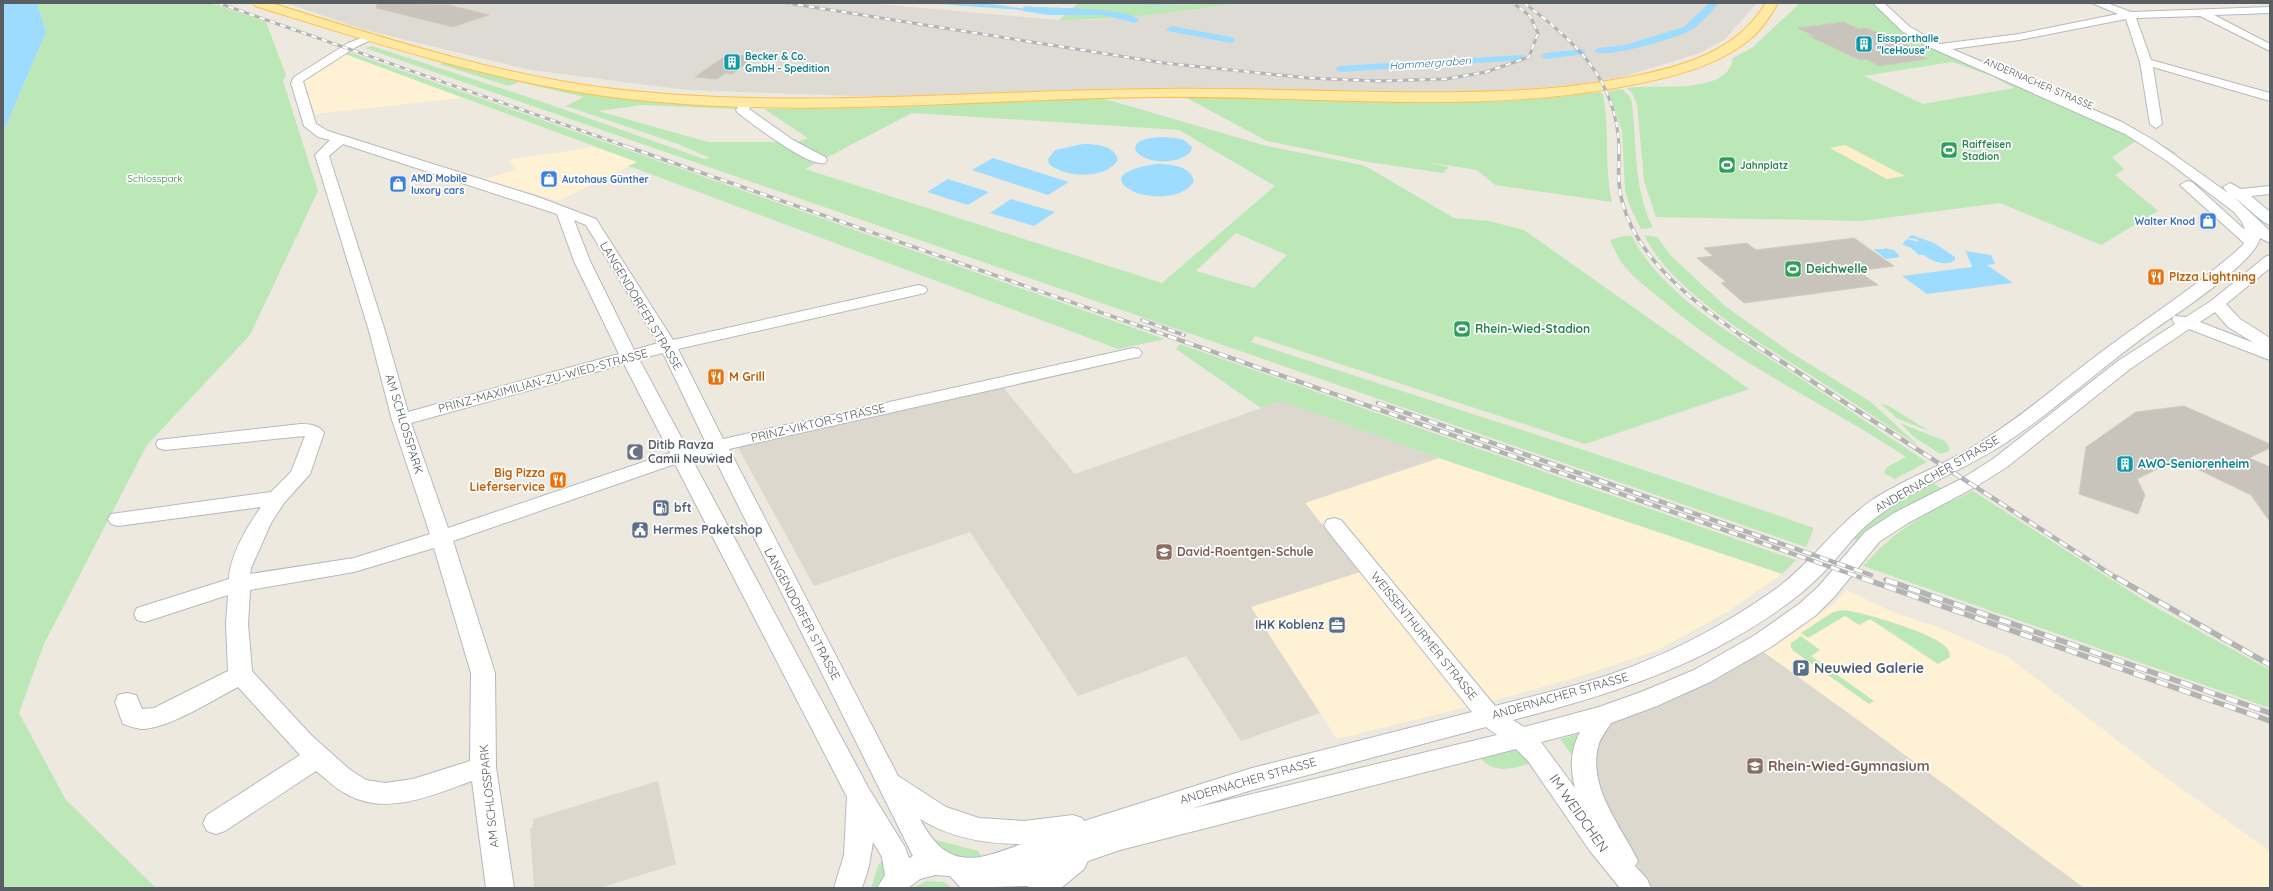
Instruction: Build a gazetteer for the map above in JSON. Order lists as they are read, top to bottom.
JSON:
{
  "streets": {
    "street": [
      "ANDERNACHER STRASSE",
      "LANGENDORFER STRASSE",
      "PRINZ-MAXIMILIAN-ZU-WIED-STRASSE",
      "PRINZ-VIKTOR-STRASSE",
      "AM SCHLOSSPARK",
      "WEISSENTHURMER STRASSE",
      "IM WEIDCHEN"
    ]
  },
  "crossings": [
    ["ANDERNACHER STRASSE", "WEISSENTHURMER STRASSE"],
    ["ANDERNACHER STRASSE", "IM WEIDCHEN"],
    ["LANGENDORFER STRASSE", "PRINZ-MAXIMILIAN-ZU-WIED-STRASSE"],
    ["LANGENDORFER STRASSE", "PRINZ-VIKTOR-STRASSE"],
    ["LANGENDORFER STRASSE", "AM SCHLOSSPARK"],
    ["PRINZ-MAXIMILIAN-ZU-WIED-STRASSE", "AM SCHLOSSPARK"],
    ["PRINZ-VIKTOR-STRASSE", "AM SCHLOSSPARK"],
    ["WEISSENTHURMER STRASSE", "IM WEIDCHEN"]
  ],
  "water": ["Hammergraben"],
  "parks": ["Schlosspark"],
  "places": {
    "building": ["Eissporthalle \"IceHouse\"", "Becker & Co. GmbH - Spedition", "AWO-Seniorenheim"],
    "sports": [
      "Raiffeisen Stadion",
      "Jahnplatz",
      "Deichwelle",
      "Rhein-Wied-Stadion"
    ],
    "shop": ["Autohaus Günther", "AMD Mobile luxory cars", "Walter Knod"],
    "restaurant": ["PIzza Lightning", "M Grill", "Big Pizza Lieferservice"],
    "mosque": ["Ditib Ravza Camii Neuwied"],
    "fuel station": ["bft"],
    "public building": ["Hermes Paketshop"],
    "school or university": ["David-Roentgen-Schule", "Rhein-Wied-Gymnasium"],
    "office": ["IHK Koblenz"],
    "parking": ["Neuwied Galerie"]
  }
}
